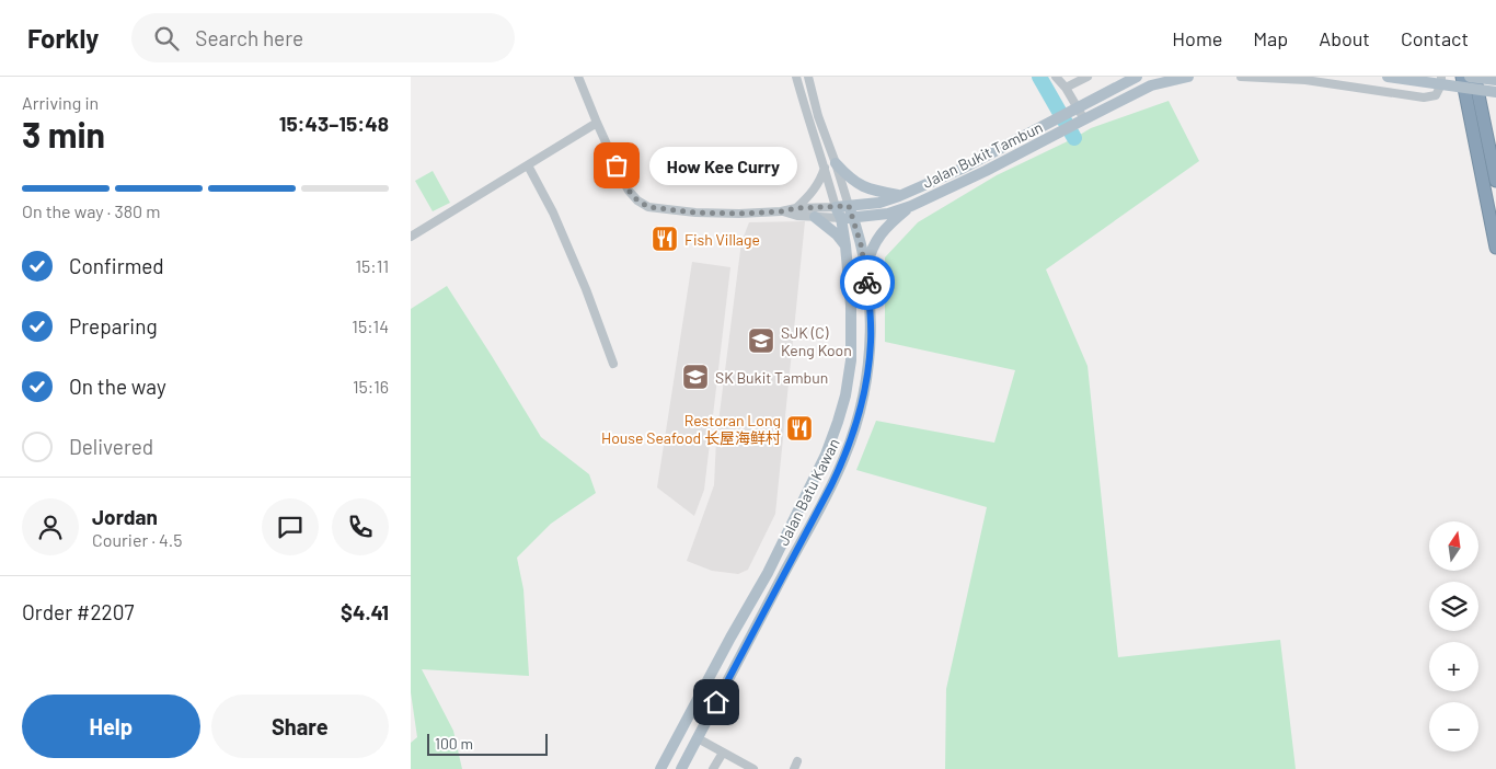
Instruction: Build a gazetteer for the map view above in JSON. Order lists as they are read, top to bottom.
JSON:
{
  "streets": {
    "main road": ["Jalan Bukit Tambun", "Jalan Batu Kawan"]
  },
  "crossings": [
    ["Jalan Bukit Tambun", "Jalan Batu Kawan"]
  ],
  "places": {
    "other": ["How Kee Curry"],
    "restaurant": ["Fish Village", "Restoran Long House Seafood 长屋海鲜村"],
    "school or university": ["SJK (C) Keng Koon", "SK Bukit Tambun"]
  },
  "scale_bar": "100 m",
  "north": "top",
  "page": {
    "header": "Forkly",
    "search": "Search here",
    "nav": [
      "Home",
      "Map",
      "About",
      "Contact"
    ],
    "heading": ["3 min", "Arriving in", "15:43–15:48"],
    "panel": [
      "Jordan",
      "Courier · 4.5",
      "Order #2207",
      "$4.41"
    ],
    "bubble": "How Kee Curry",
    "bar": "On the way · 380 m",
    "list": [
      ["Confirmed", "15:11"],
      ["Preparing", "15:14"],
      ["On the way", "15:16"],
      "Delivered"
    ],
    "map_buttons": ["+", "−"],
    "buttons": ["Help", "Share"],
    "scale": "100 m"
  }
}
